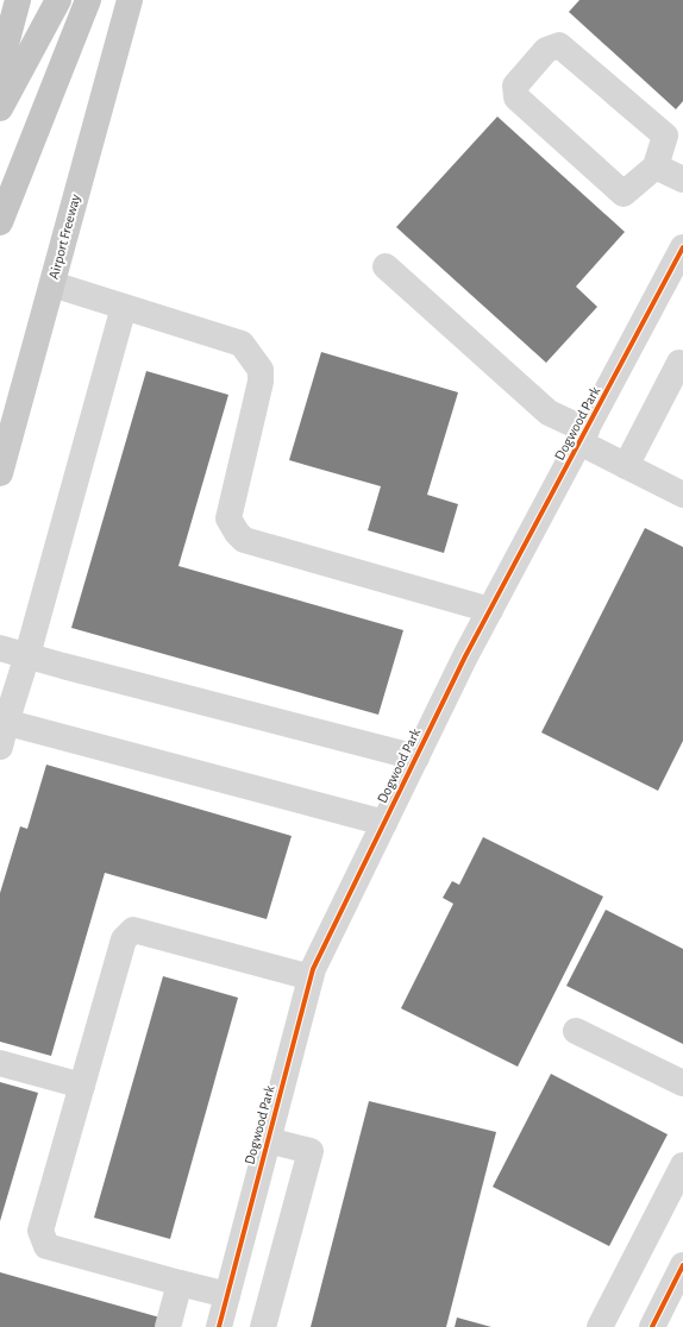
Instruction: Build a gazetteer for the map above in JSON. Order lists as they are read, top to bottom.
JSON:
{
  "streets": {
    "main road": ["Airport Freeway"],
    "street": ["Dogwood Park"]
  }
}
